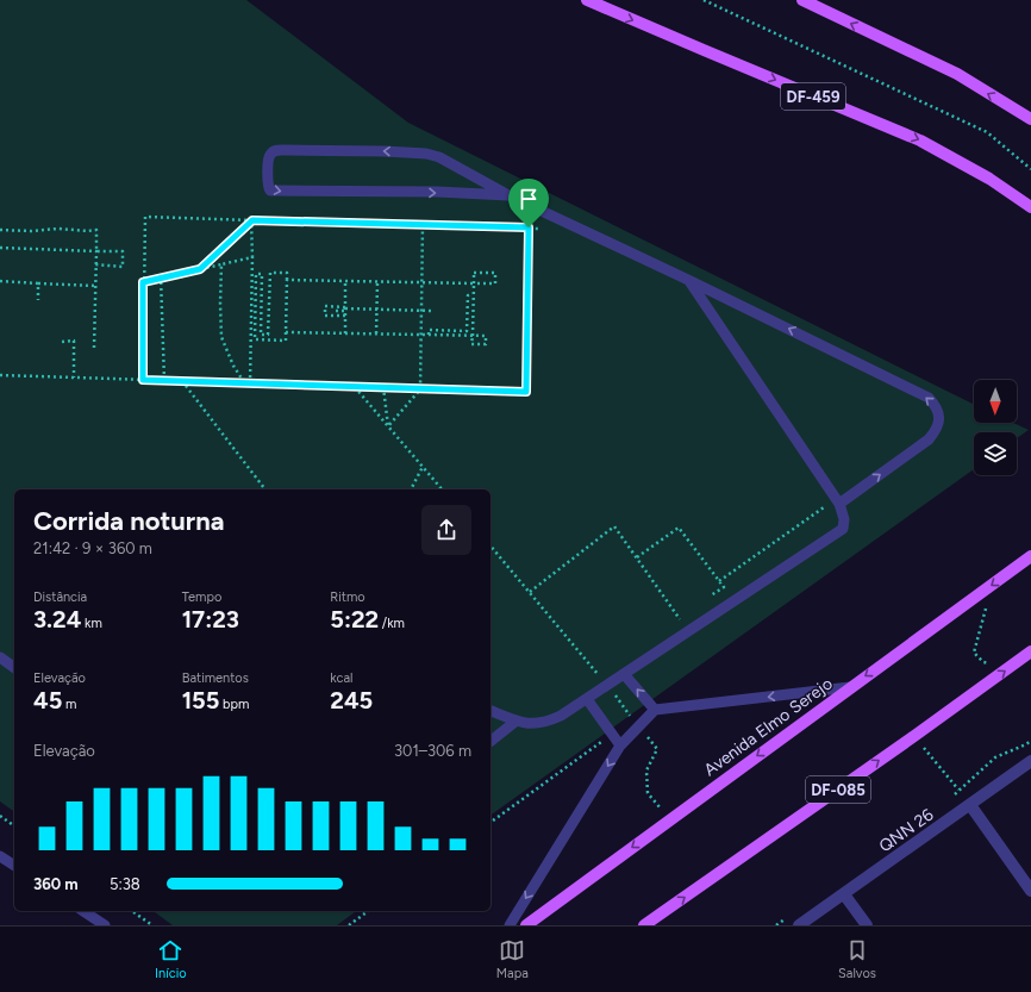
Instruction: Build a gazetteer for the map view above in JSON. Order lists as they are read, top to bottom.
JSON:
{
  "streets": {
    "main road": ["DF-459", "Avenida Elmo Serejo", "DF-085"],
    "street": ["QNN 26"]
  },
  "north": "bottom",
  "page": {
    "heading": ["Corrida noturna", "21:42 · 9 × 360 m"],
    "stats": [
      ["Distância", "3.24 km"],
      ["Tempo", "17:23"],
      ["Ritmo", "5:22 /km"],
      ["Elevação", "45 m"],
      ["Batimentos", "155 bpm"],
      ["kcal", "245"]
    ],
    "chart": ["Elevação", "301–306 m"],
    "list": [
      {
        "name": "360 m",
        "note": "5:38"
      }
    ],
    "tabs": ["Início", "Mapa", "Salvos"]
  }
}
